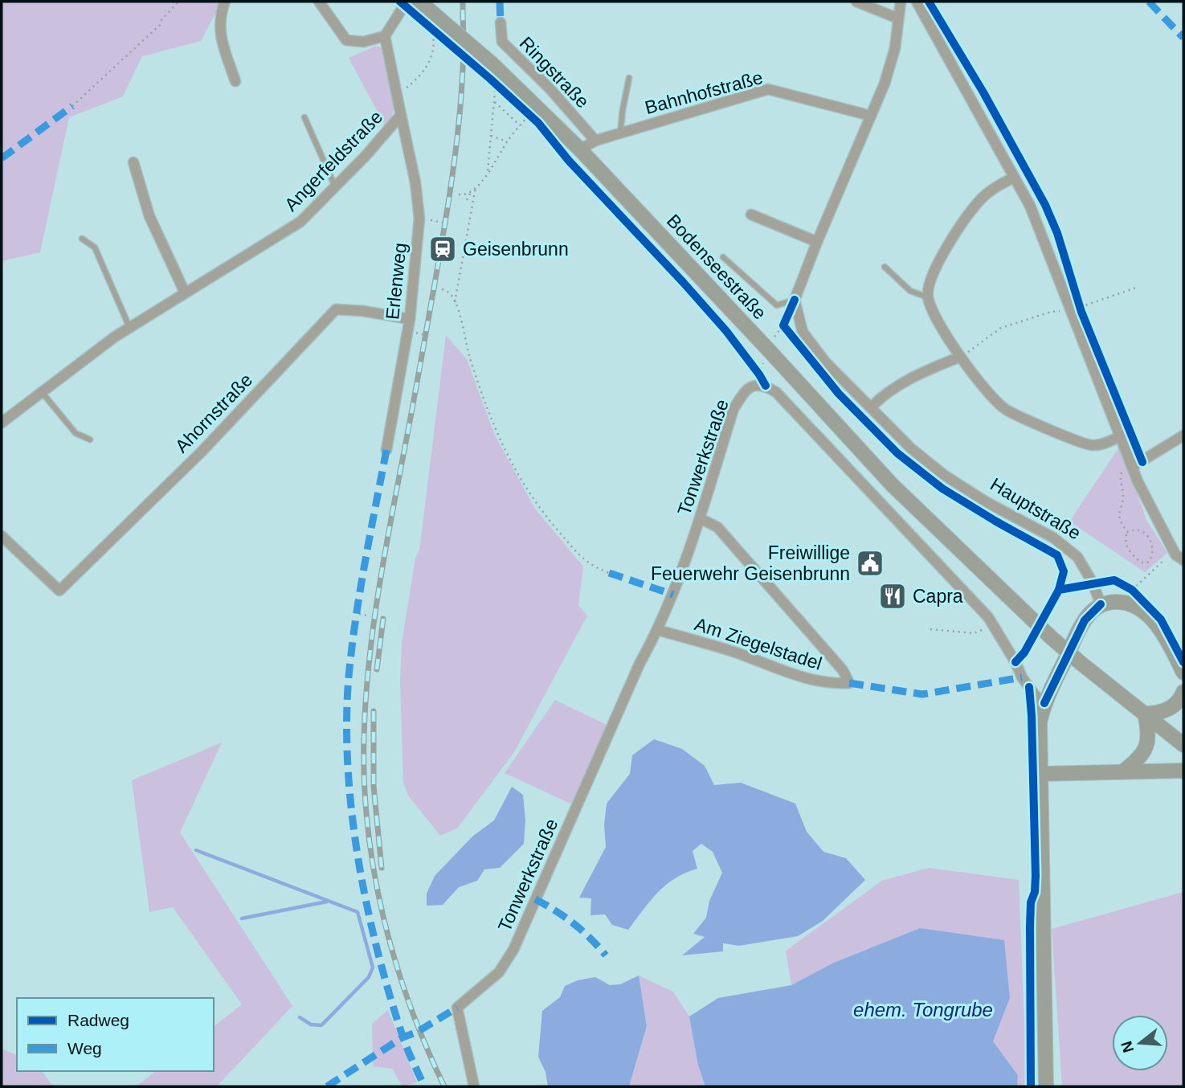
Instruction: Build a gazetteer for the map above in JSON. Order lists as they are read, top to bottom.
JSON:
{
  "streets": {
    "main road": ["Bodenseestraße"],
    "street": [
      "Ringstraße",
      "Bahnhofstraße",
      "Angerfeldstraße",
      "Erlenweg",
      "Ahornstraße",
      "Tonwerkstraße",
      "Hauptstraße",
      "Am Ziegelstadel"
    ]
  },
  "crossings": [
    ["Ringstraße", "Bahnhofstraße"],
    ["Bahnhofstraße", "Bodenseestraße"],
    ["Angerfeldstraße", "Erlenweg"],
    ["Erlenweg", "Ahornstraße"],
    ["Tonwerkstraße", "Am Ziegelstadel"]
  ],
  "water": ["ehem. Tongrube"],
  "places": {
    "station": ["Geisenbrunn"],
    "public building": ["Freiwillige Feuerwehr Geisenbrunn"],
    "restaurant": ["Capra"]
  },
  "legend": ["Radweg", "Weg"],
  "north": "left"
}
